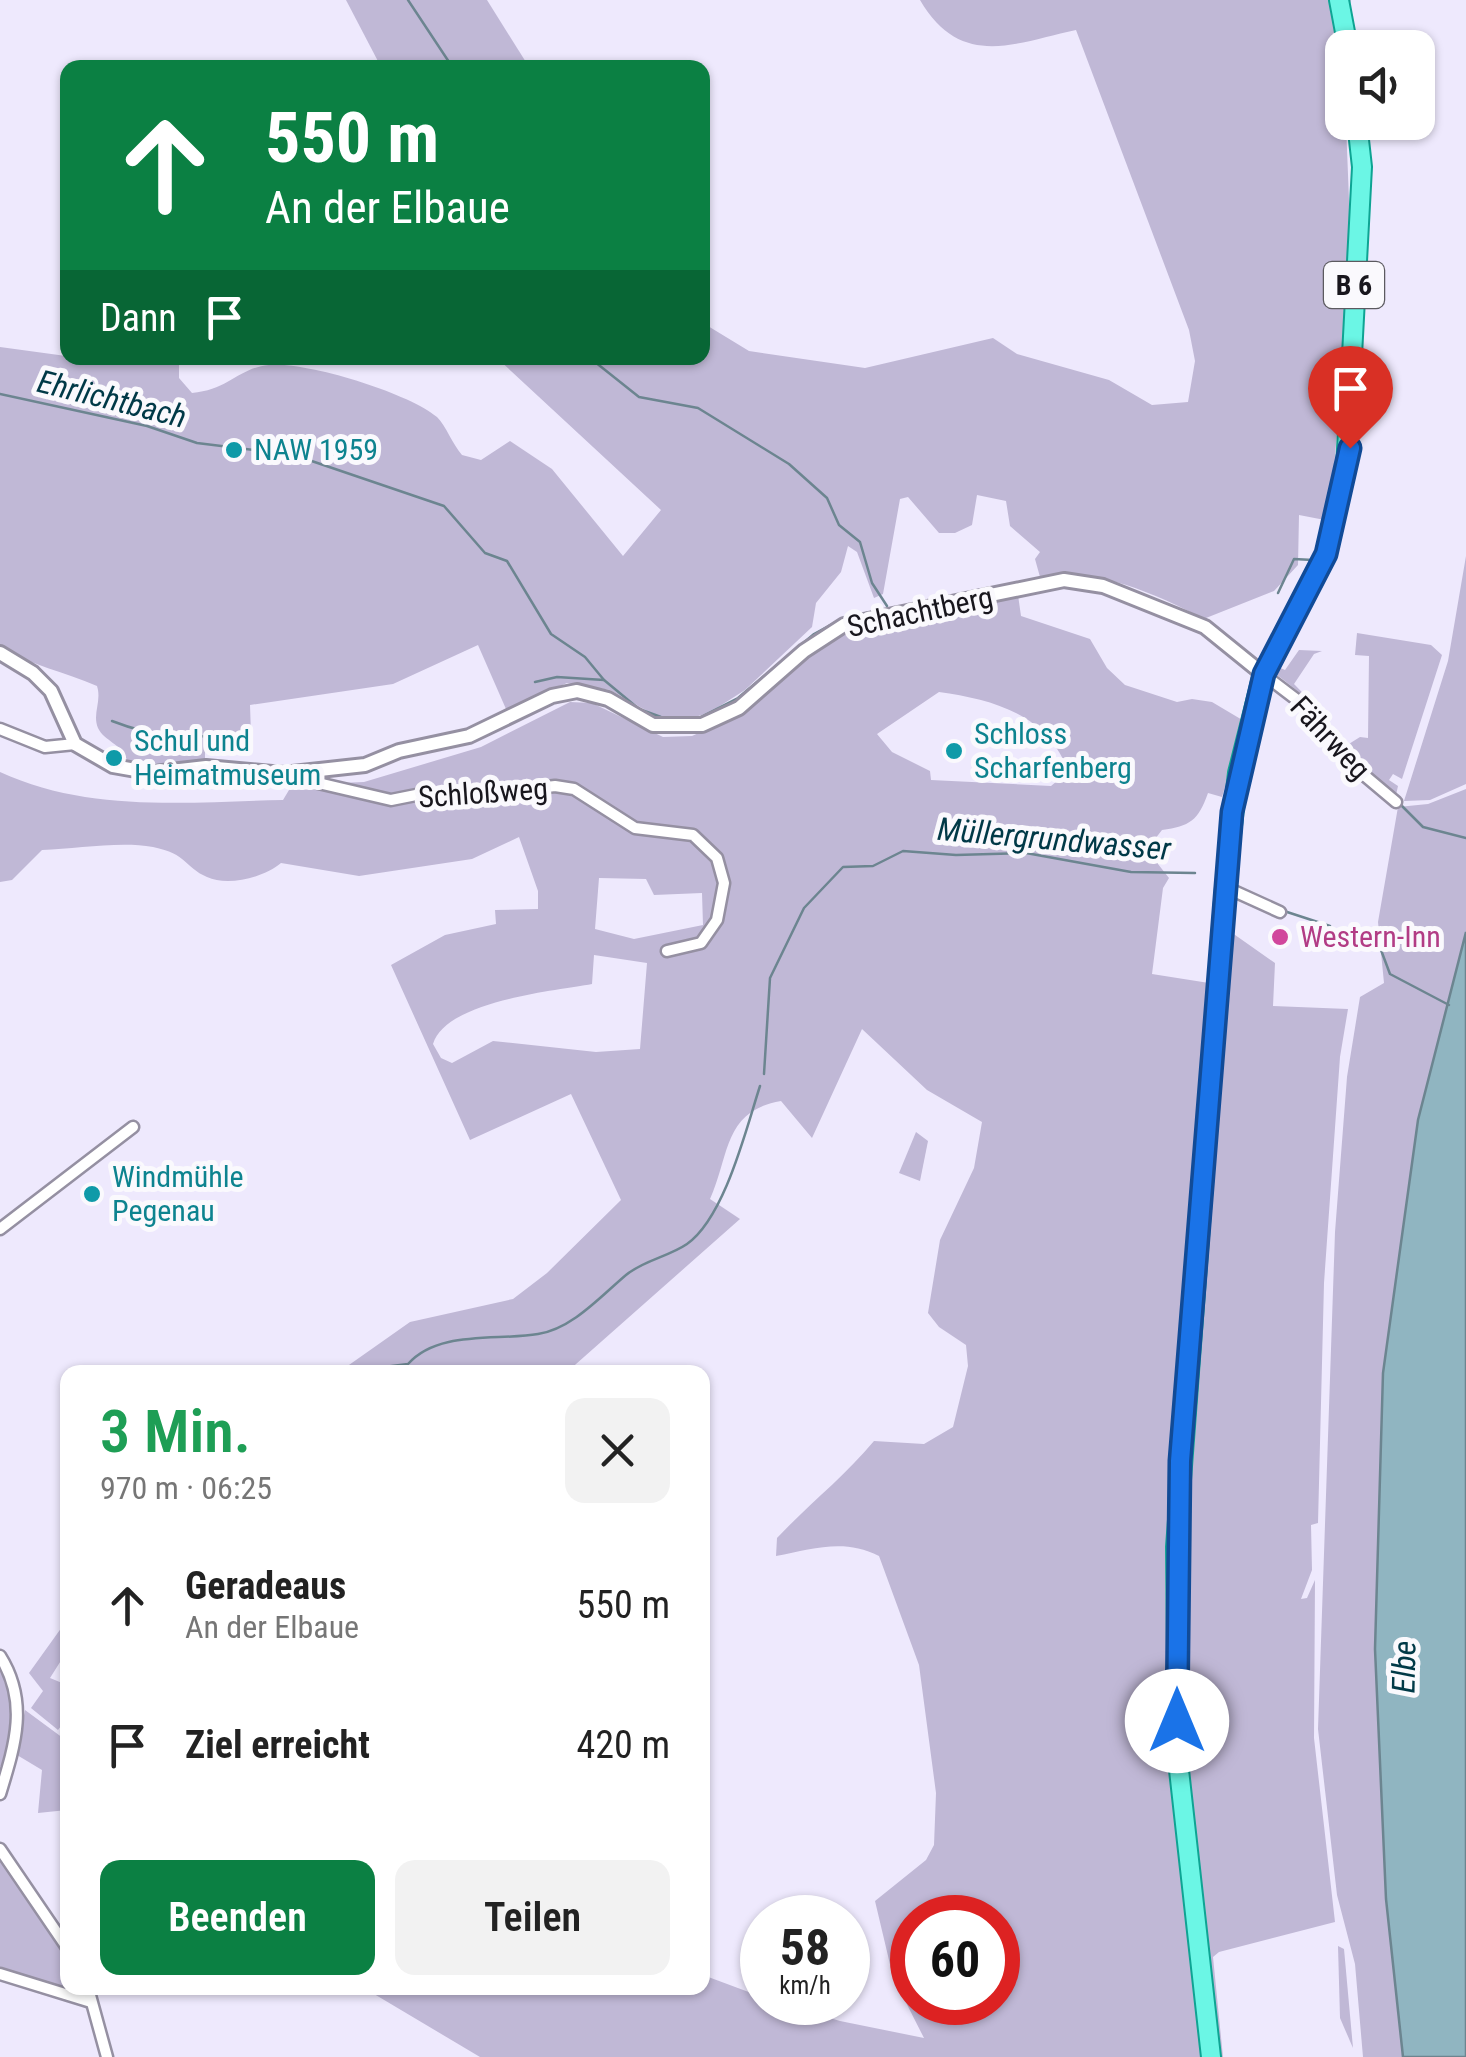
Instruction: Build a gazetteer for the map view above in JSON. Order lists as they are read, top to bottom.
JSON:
{
  "streets": {
    "main road": ["B 6"],
    "street": ["Schachtberg", "Fährweg", "Schloßweg"]
  },
  "crossings": [
    ["B 6", "Schachtberg"],
    ["B 6", "Fährweg"],
    ["Schachtberg", "Fährweg"],
    ["Schachtberg", "Schloßweg"]
  ],
  "water": ["Ehrlichtbach", "Müllergrundwasser", "Elbe"],
  "places": [
    "NAW 1959",
    "Schloss Scharfenberg",
    "Schul und Heimatmuseum",
    "Western-Inn",
    "Windmühle Pegenau"
  ],
  "page": {
    "turn": ["550 m", "An der Elbaue"],
    "then": "Dann",
    "heading": ["3 Min.", "970 m · 06:25"],
    "list": [
      {
        "name": "Geradeaus",
        "note": "An der Elbaue",
        "value": "550 m"
      },
      {
        "name": "Ziel erreicht",
        "value": "420 m"
      }
    ],
    "buttons": ["Beenden", "Teilen"],
    "speed": "58 km/h",
    "limit": "60"
  }
}
